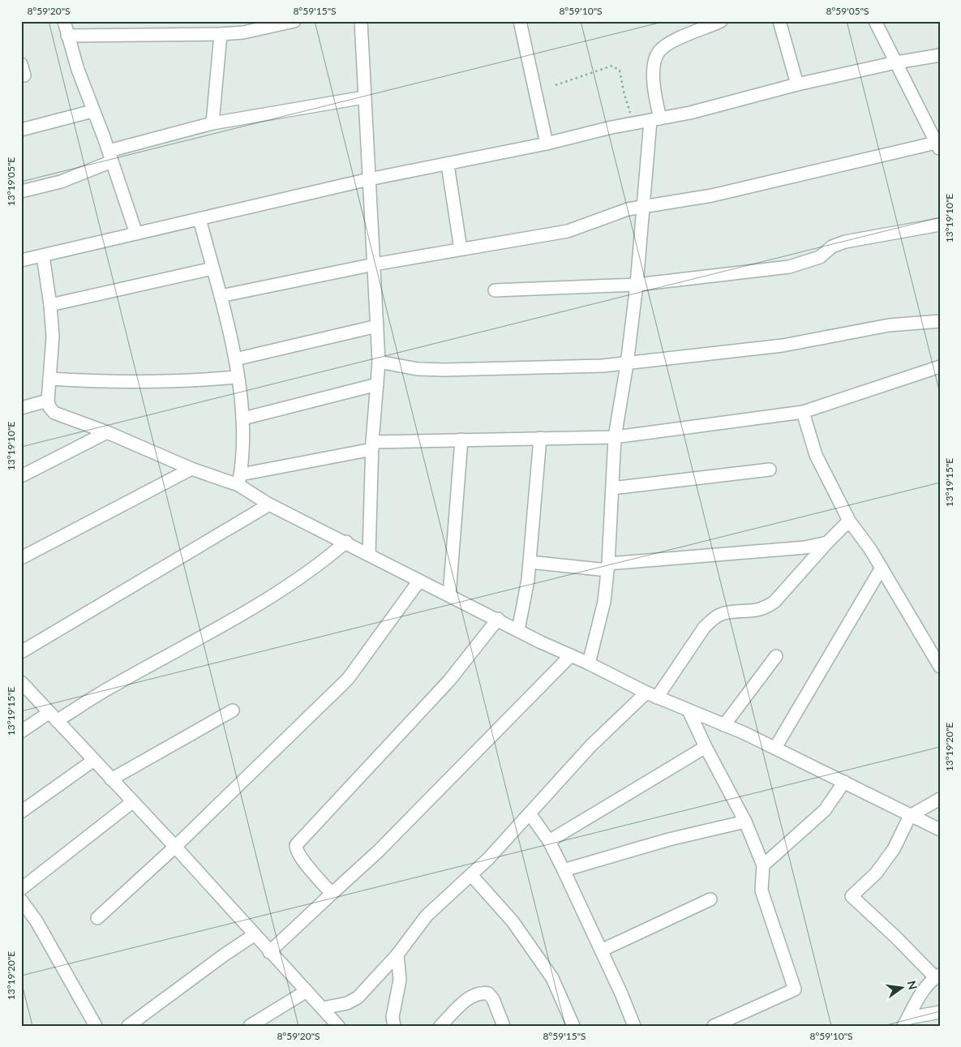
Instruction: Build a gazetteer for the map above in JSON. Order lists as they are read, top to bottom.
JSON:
{
  "north": "right",
  "coordinates": [
    "8°59'20\"S",
    "8°59'15\"S",
    "8°59'10\"S",
    "8°59'05\"S",
    "13°19'05\"E",
    "13°19'10\"E",
    "13°19'15\"E",
    "13°19'20\"E"
  ]
}
